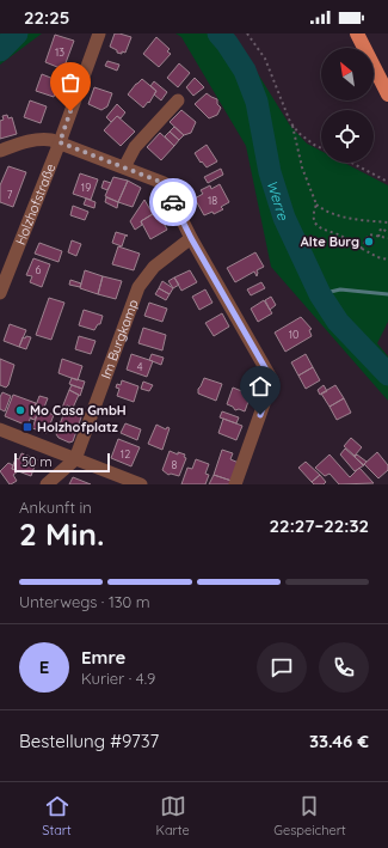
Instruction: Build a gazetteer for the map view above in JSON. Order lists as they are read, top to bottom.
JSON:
{
  "streets": {
    "street": ["Holzhofstraße", "Im Burgkamp"]
  },
  "water": ["Werre"],
  "places": {
    "other": ["Alte Burg", "Mo Casa GmbH"],
    "transit": ["Holzhofplatz"]
  },
  "house_numbers": [
    "13",
    "19",
    "7",
    "18",
    "6",
    "10",
    "4",
    "12",
    "8"
  ],
  "scale_bar": "50 m",
  "north": "top left",
  "page": {
    "status": "22:25",
    "scale": "50 m",
    "heading": ["2 Min.", "Ankunft in", "22:27–22:32"],
    "panel": [
      "Emre",
      "Kurier · 4.9",
      "Bestellung #9737",
      "33.46 €"
    ],
    "bar": "Unterwegs · 130 m",
    "round": "E",
    "tabs": ["Start", "Karte", "Gespeichert"]
  }
}
